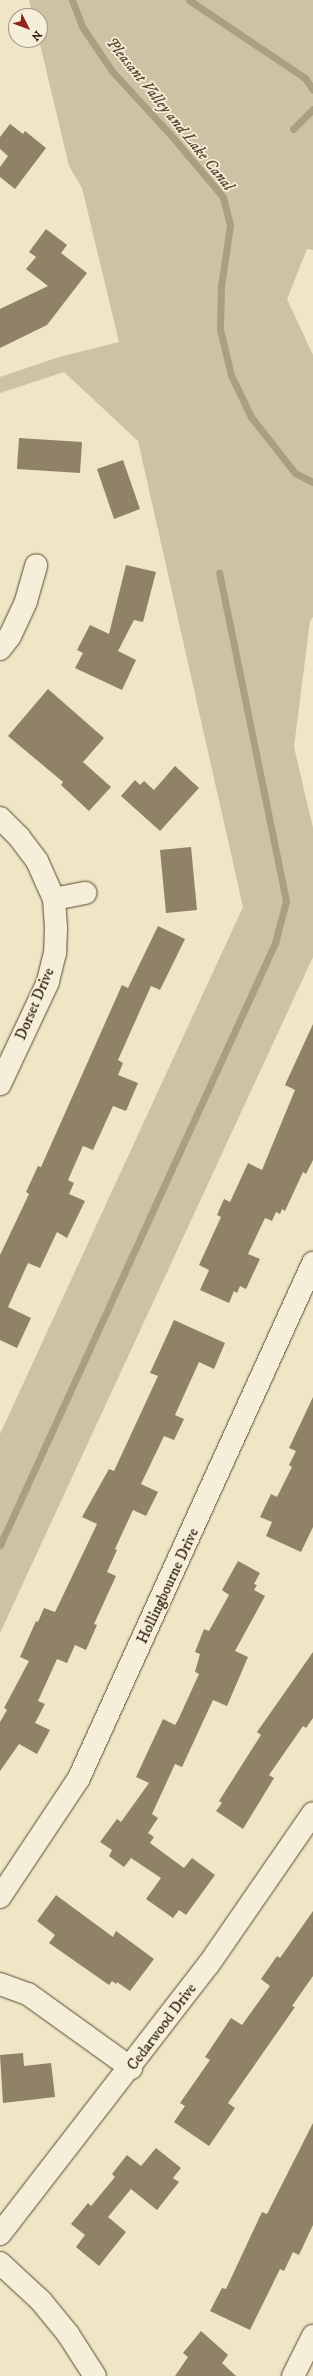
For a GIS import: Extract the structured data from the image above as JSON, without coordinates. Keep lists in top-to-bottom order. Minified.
{"streets":{"street":["Dorset Drive","Hollingbourne Drive","Cedarwood Drive"]},"water":["Pleasant Valley and Lake Canal"],"north":"bottom right"}
